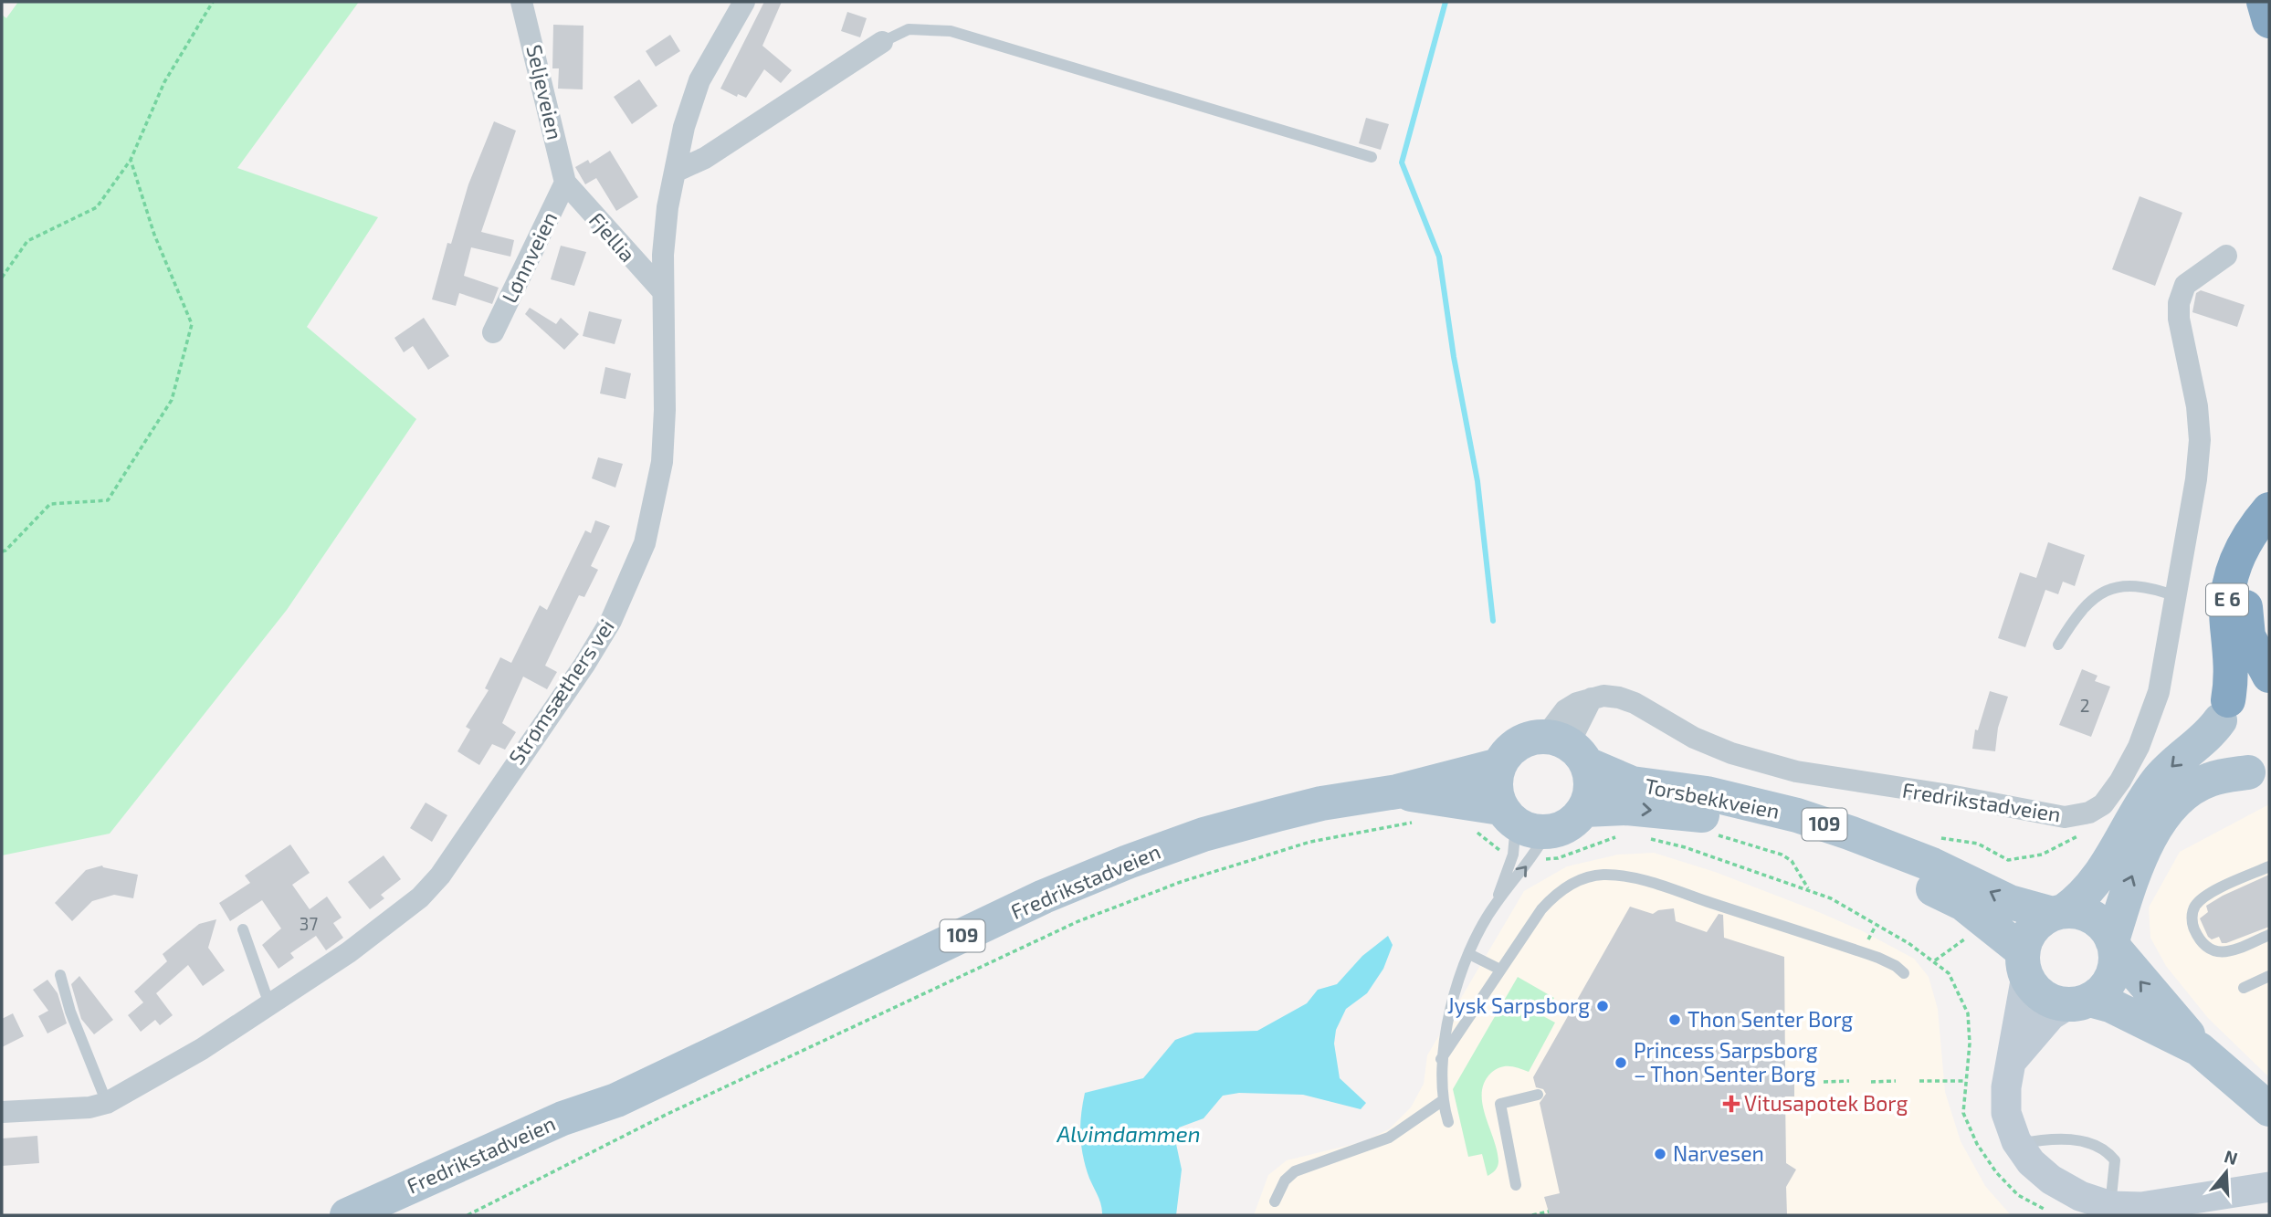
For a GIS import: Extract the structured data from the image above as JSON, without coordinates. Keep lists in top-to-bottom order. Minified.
{"streets":{"highway":["E 6"],"main road":["Torsbekkveien","Fredrikstadveien","109"],"street":["Seljeveien","Fjellia","Lønnveien","Strømsæthers vei"]},"crossings":[["Seljeveien","Fjellia"],["Seljeveien","Lønnveien"],["Fjellia","Lønnveien"],["Fjellia","Strømsæthers vei"],["Torsbekkveien","Fredrikstadveien"],["Torsbekkveien","109"]],"water":["Alvimdammen"],"places":{"other":["Jysk Sarpsborg","Thon Senter Borg","Princess Sarpsborg – Thon Senter Borg","Narvesen"],"health":["Vitusapotek Borg"]},"house_numbers":["2","37"],"north":"top"}
